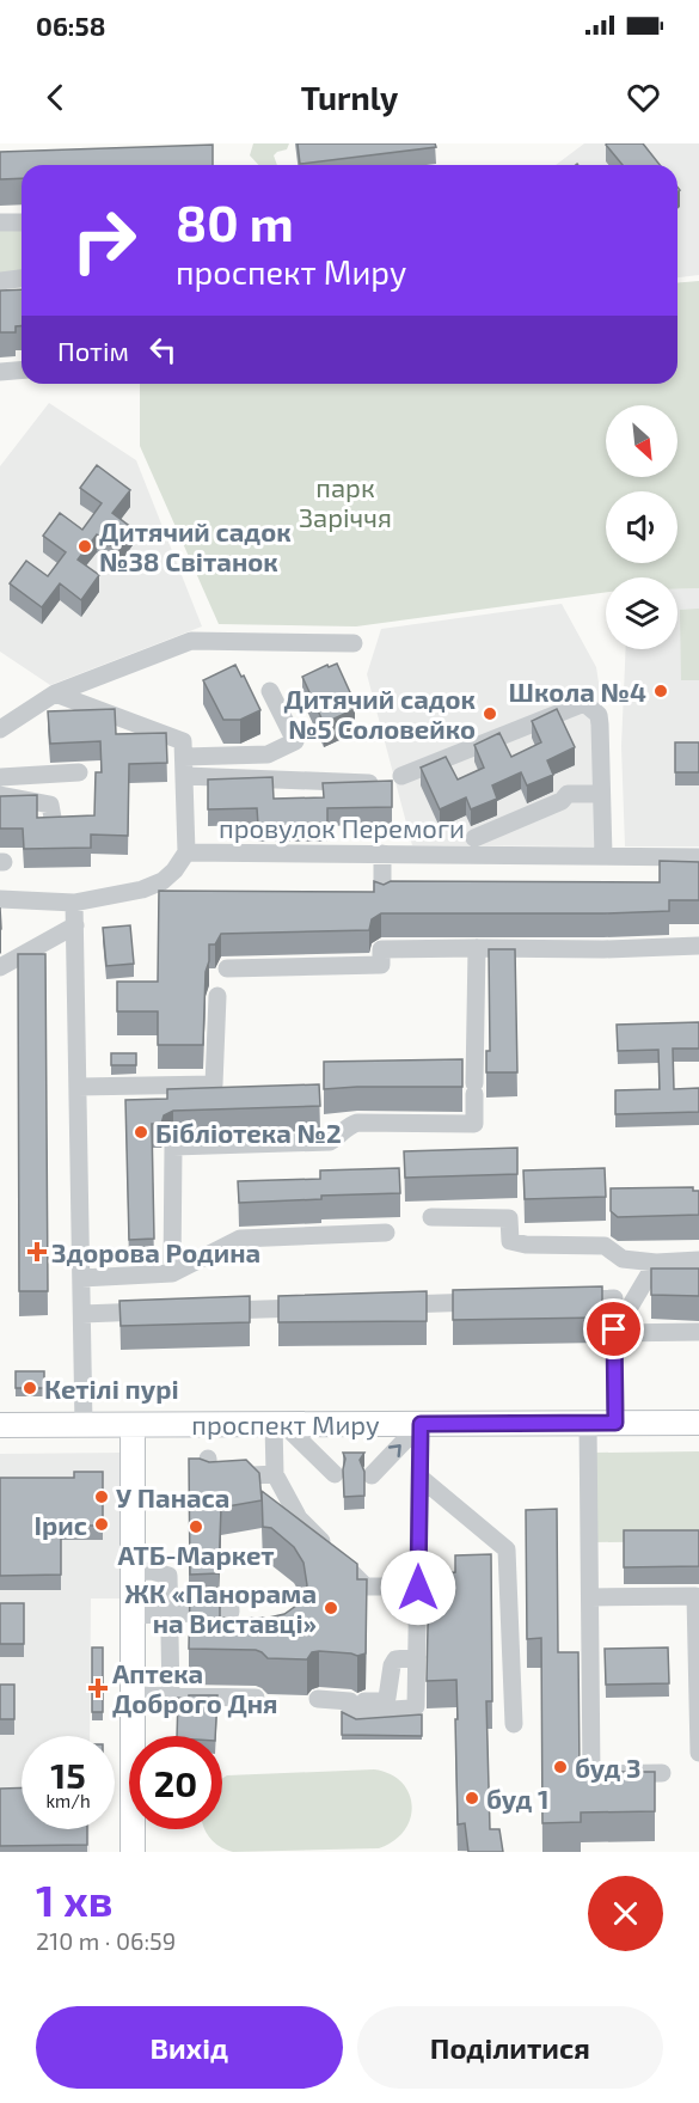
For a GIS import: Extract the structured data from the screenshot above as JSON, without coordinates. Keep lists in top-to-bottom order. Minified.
{"streets":{"main road":["проспект Миру"],"street":["провулок Перемоги"]},"parks":["парк Заріччя"],"places":{"other":["Дитячий садок №38 Світанок","Школа №4","Дитячий садок №5 Соловейко","Бібліотека №2","Кетілі пурі","У Панаса","Ірис","АТБ-Маркет","ЖК «Панорама на Виставці»","буд 3","буд 1"],"health":["Здорова Родина","Аптека Доброго Дня"]},"north":"bottom right","page":{"status":"06:58","header":"Turnly","turn":["80 m","проспект Миру"],"then":"Потім","speed":"15 km/h","limit":"20","heading":["1 хв","210 m · 06:59"],"buttons":["Вихід","Поділитися"]}}
